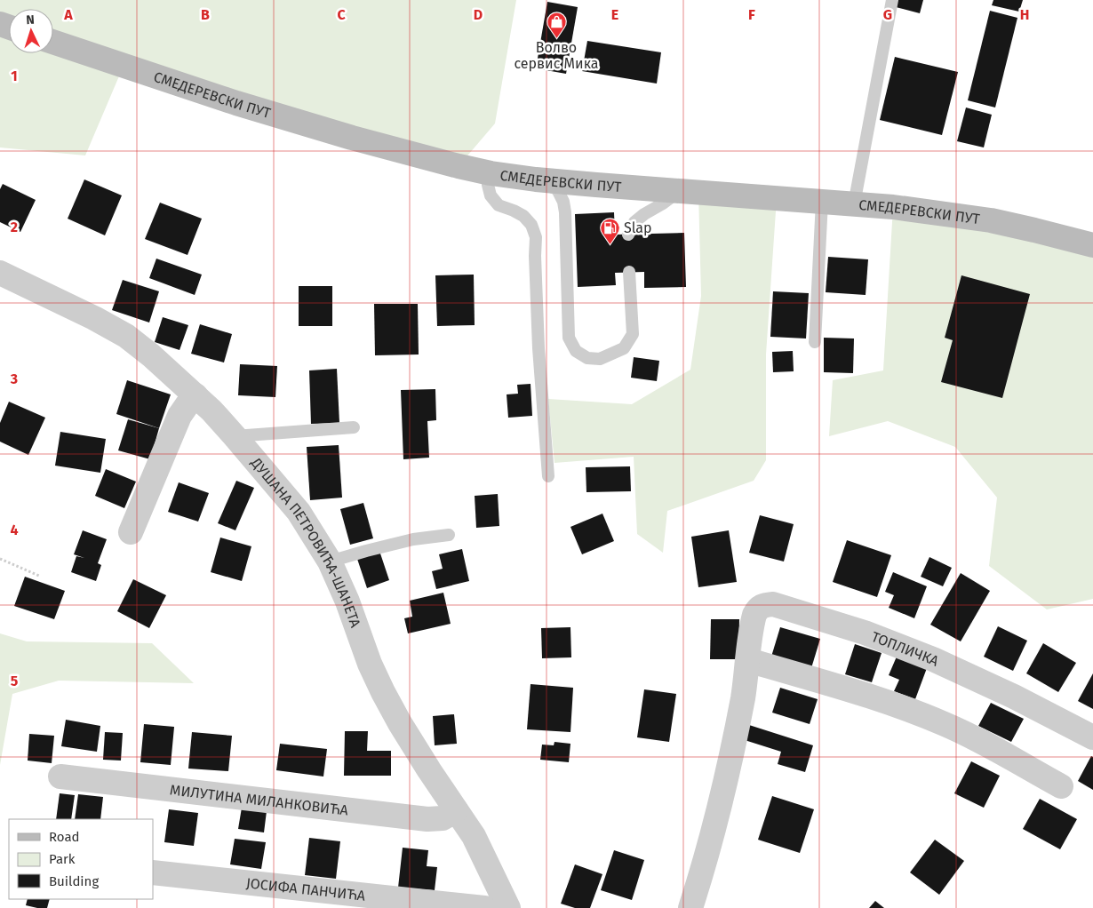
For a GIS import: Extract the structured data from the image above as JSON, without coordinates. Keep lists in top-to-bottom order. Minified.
{"streets":{"main road":["СМЕДЕРЕВСКИ ПУТ"],"street":["ДУШАНА ПЕТРОВИЋА-ШАНЕТА","ТОПЛИЧКА","МИЛУТИНА МИЛАНКОВИЋА","ЈОСИФА ПАНЧИЋА"]},"crossings":[["ДУШАНА ПЕТРОВИЋА-ШАНЕТА","МИЛУТИНА МИЛАНКОВИЋА"]],"places":{"shop":["Волво сервис Мика"],"fuel station":["Slap"]},"legend":["Road","Park","Building"],"north":"top","grid":{"columns":["A","B","C","D","E","F","G","H"],"rows":["1","2","3","4","5"]}}
